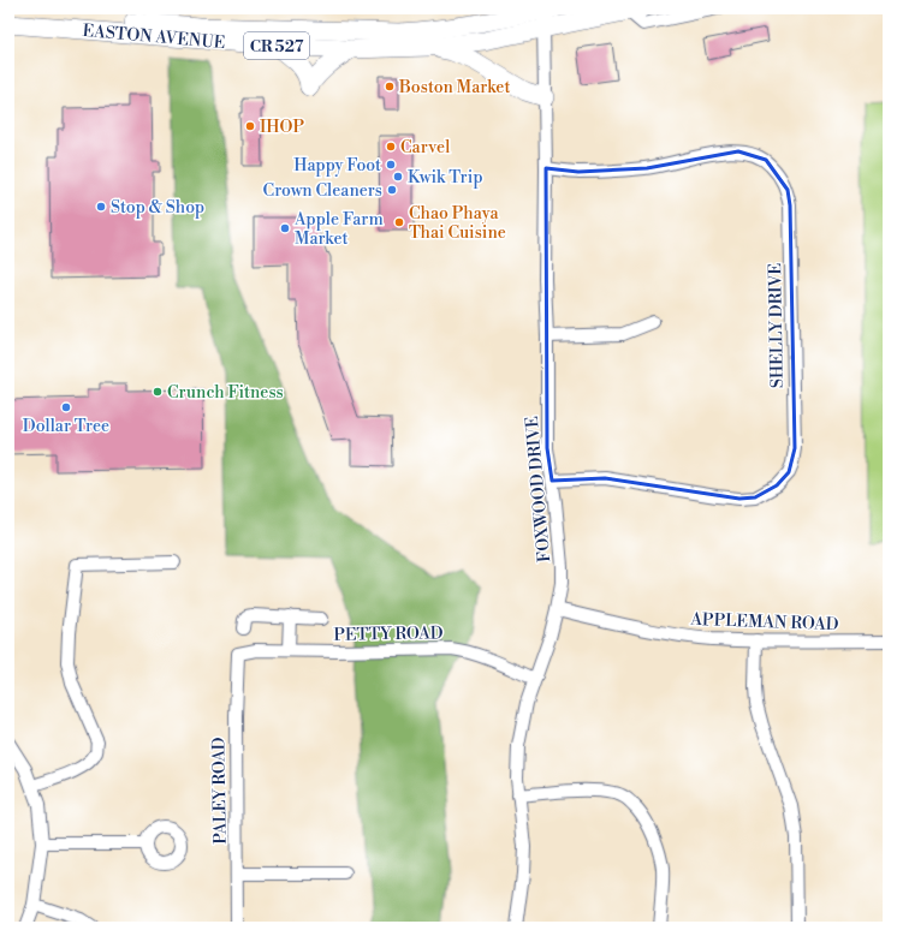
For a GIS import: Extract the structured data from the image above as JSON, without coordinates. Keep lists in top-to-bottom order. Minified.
{"streets":{"main road":["EASTON AVENUE","CR 527"],"street":["SHELLY DRIVE","FOXWOOD DRIVE","APPLEMAN ROAD","PETTY ROAD","PALEY ROAD"]},"crossings":[["EASTON AVENUE","FOXWOOD DRIVE"],["SHELLY DRIVE","FOXWOOD DRIVE"],["FOXWOOD DRIVE","APPLEMAN ROAD"],["FOXWOOD DRIVE","PETTY ROAD"],["PETTY ROAD","PALEY ROAD"]],"places":["Boston Market","IHOP","Carvel","Happy Foot","Kwik Trip","Crown Cleaners","Stop & Shop","Chao Phaya Thai Cuisine","Apple Farm Market","Crunch Fitness","Dollar Tree"]}
